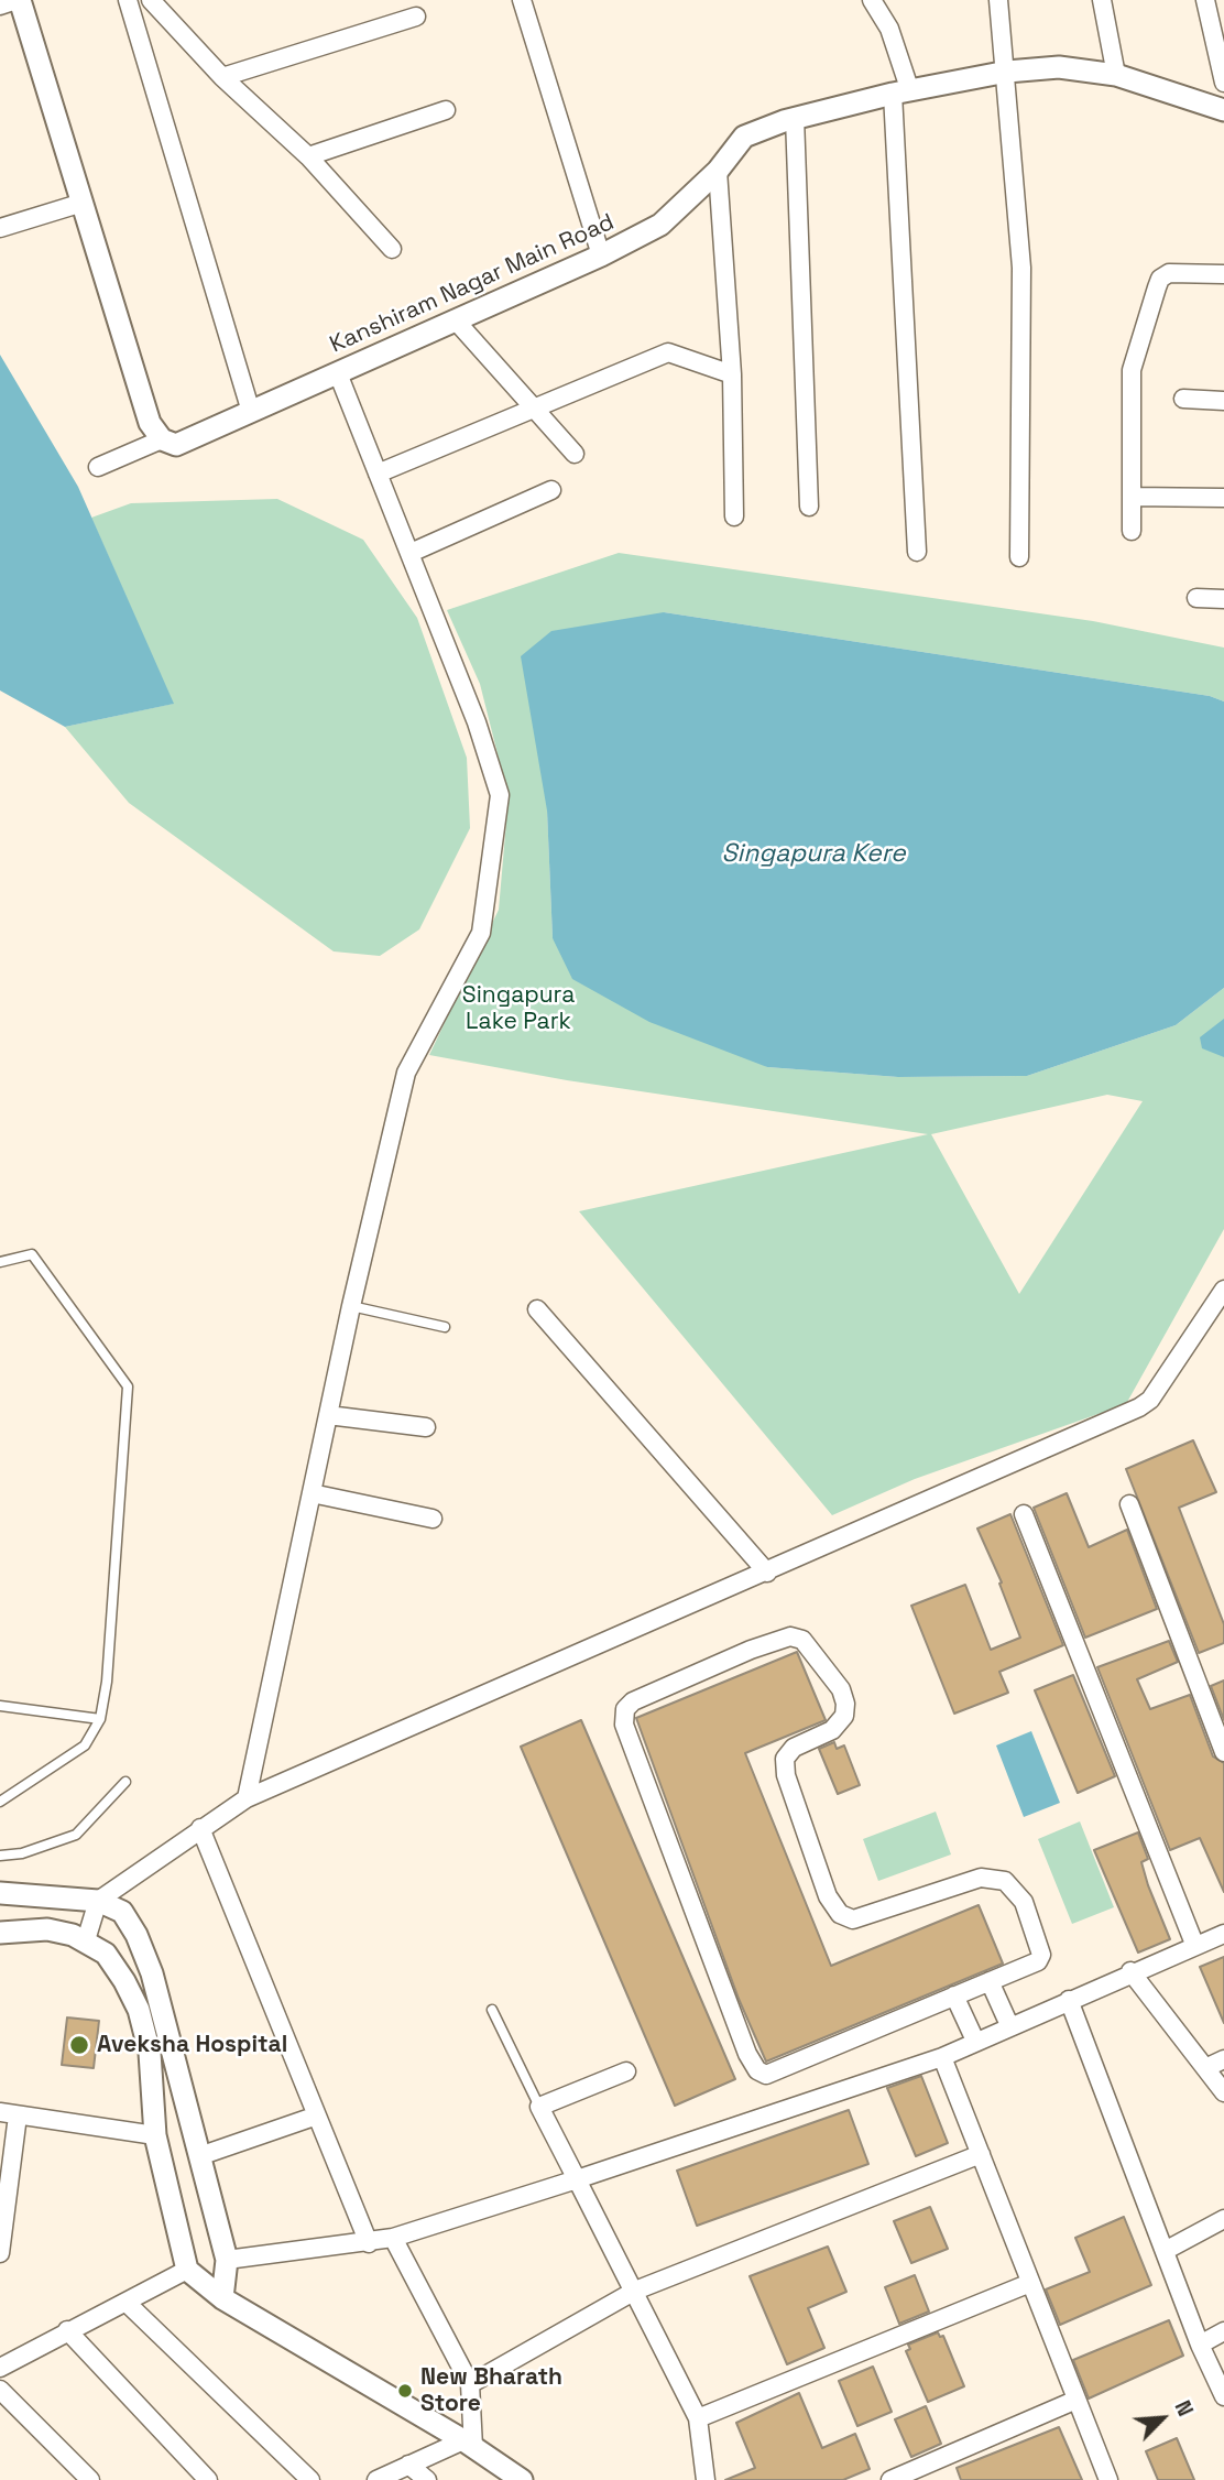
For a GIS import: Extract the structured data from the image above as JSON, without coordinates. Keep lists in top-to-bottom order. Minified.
{"streets":{"street":["Kanshiram Nagar Main Road"]},"water":["Singapura Kere"],"parks":["Singapura Lake Park"],"places":["Aveksha Hospital","New Bharath Store"],"north":"top right"}
